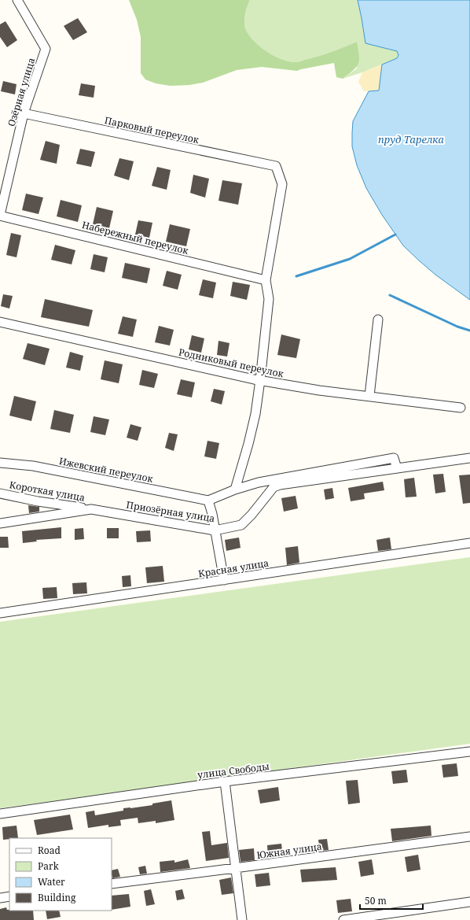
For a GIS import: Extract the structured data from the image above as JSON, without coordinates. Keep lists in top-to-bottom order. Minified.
{"streets":{"street":["Озёрная улица","Парковый переулок","Набережный переулок","Родниковый переулок","Ижевский переулок","Короткая улица","Приозёрная улица","Красная улица","улица Свободы","Южная улица"]},"crossings":[["Озёрная улица","Парковый переулок"],["Озёрная улица","Набережный переулок"],["Парковый переулок","Набережный переулок"],["Короткая улица","Приозёрная улица"]],"water":["пруд Тарелка"],"legend":["Road","Park","Water","Building"],"scale_bar":"50 m"}
